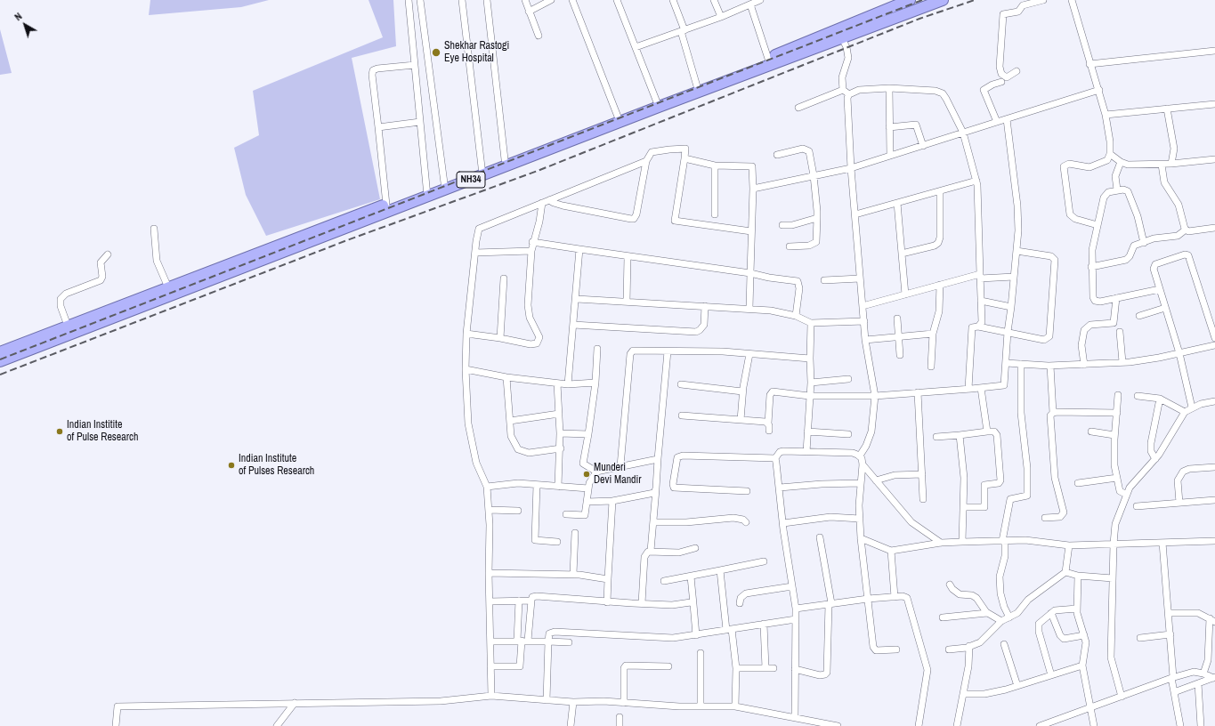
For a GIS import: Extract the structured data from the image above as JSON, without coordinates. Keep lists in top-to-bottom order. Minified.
{"streets":{"highway":["NH34"]},"places":["Shekhar Rastogi Eye Hospital","Indian Institite of Pulse Research","Indian Institute of Pulses Research","Munderi Devi Mandir"],"north":"top left"}
